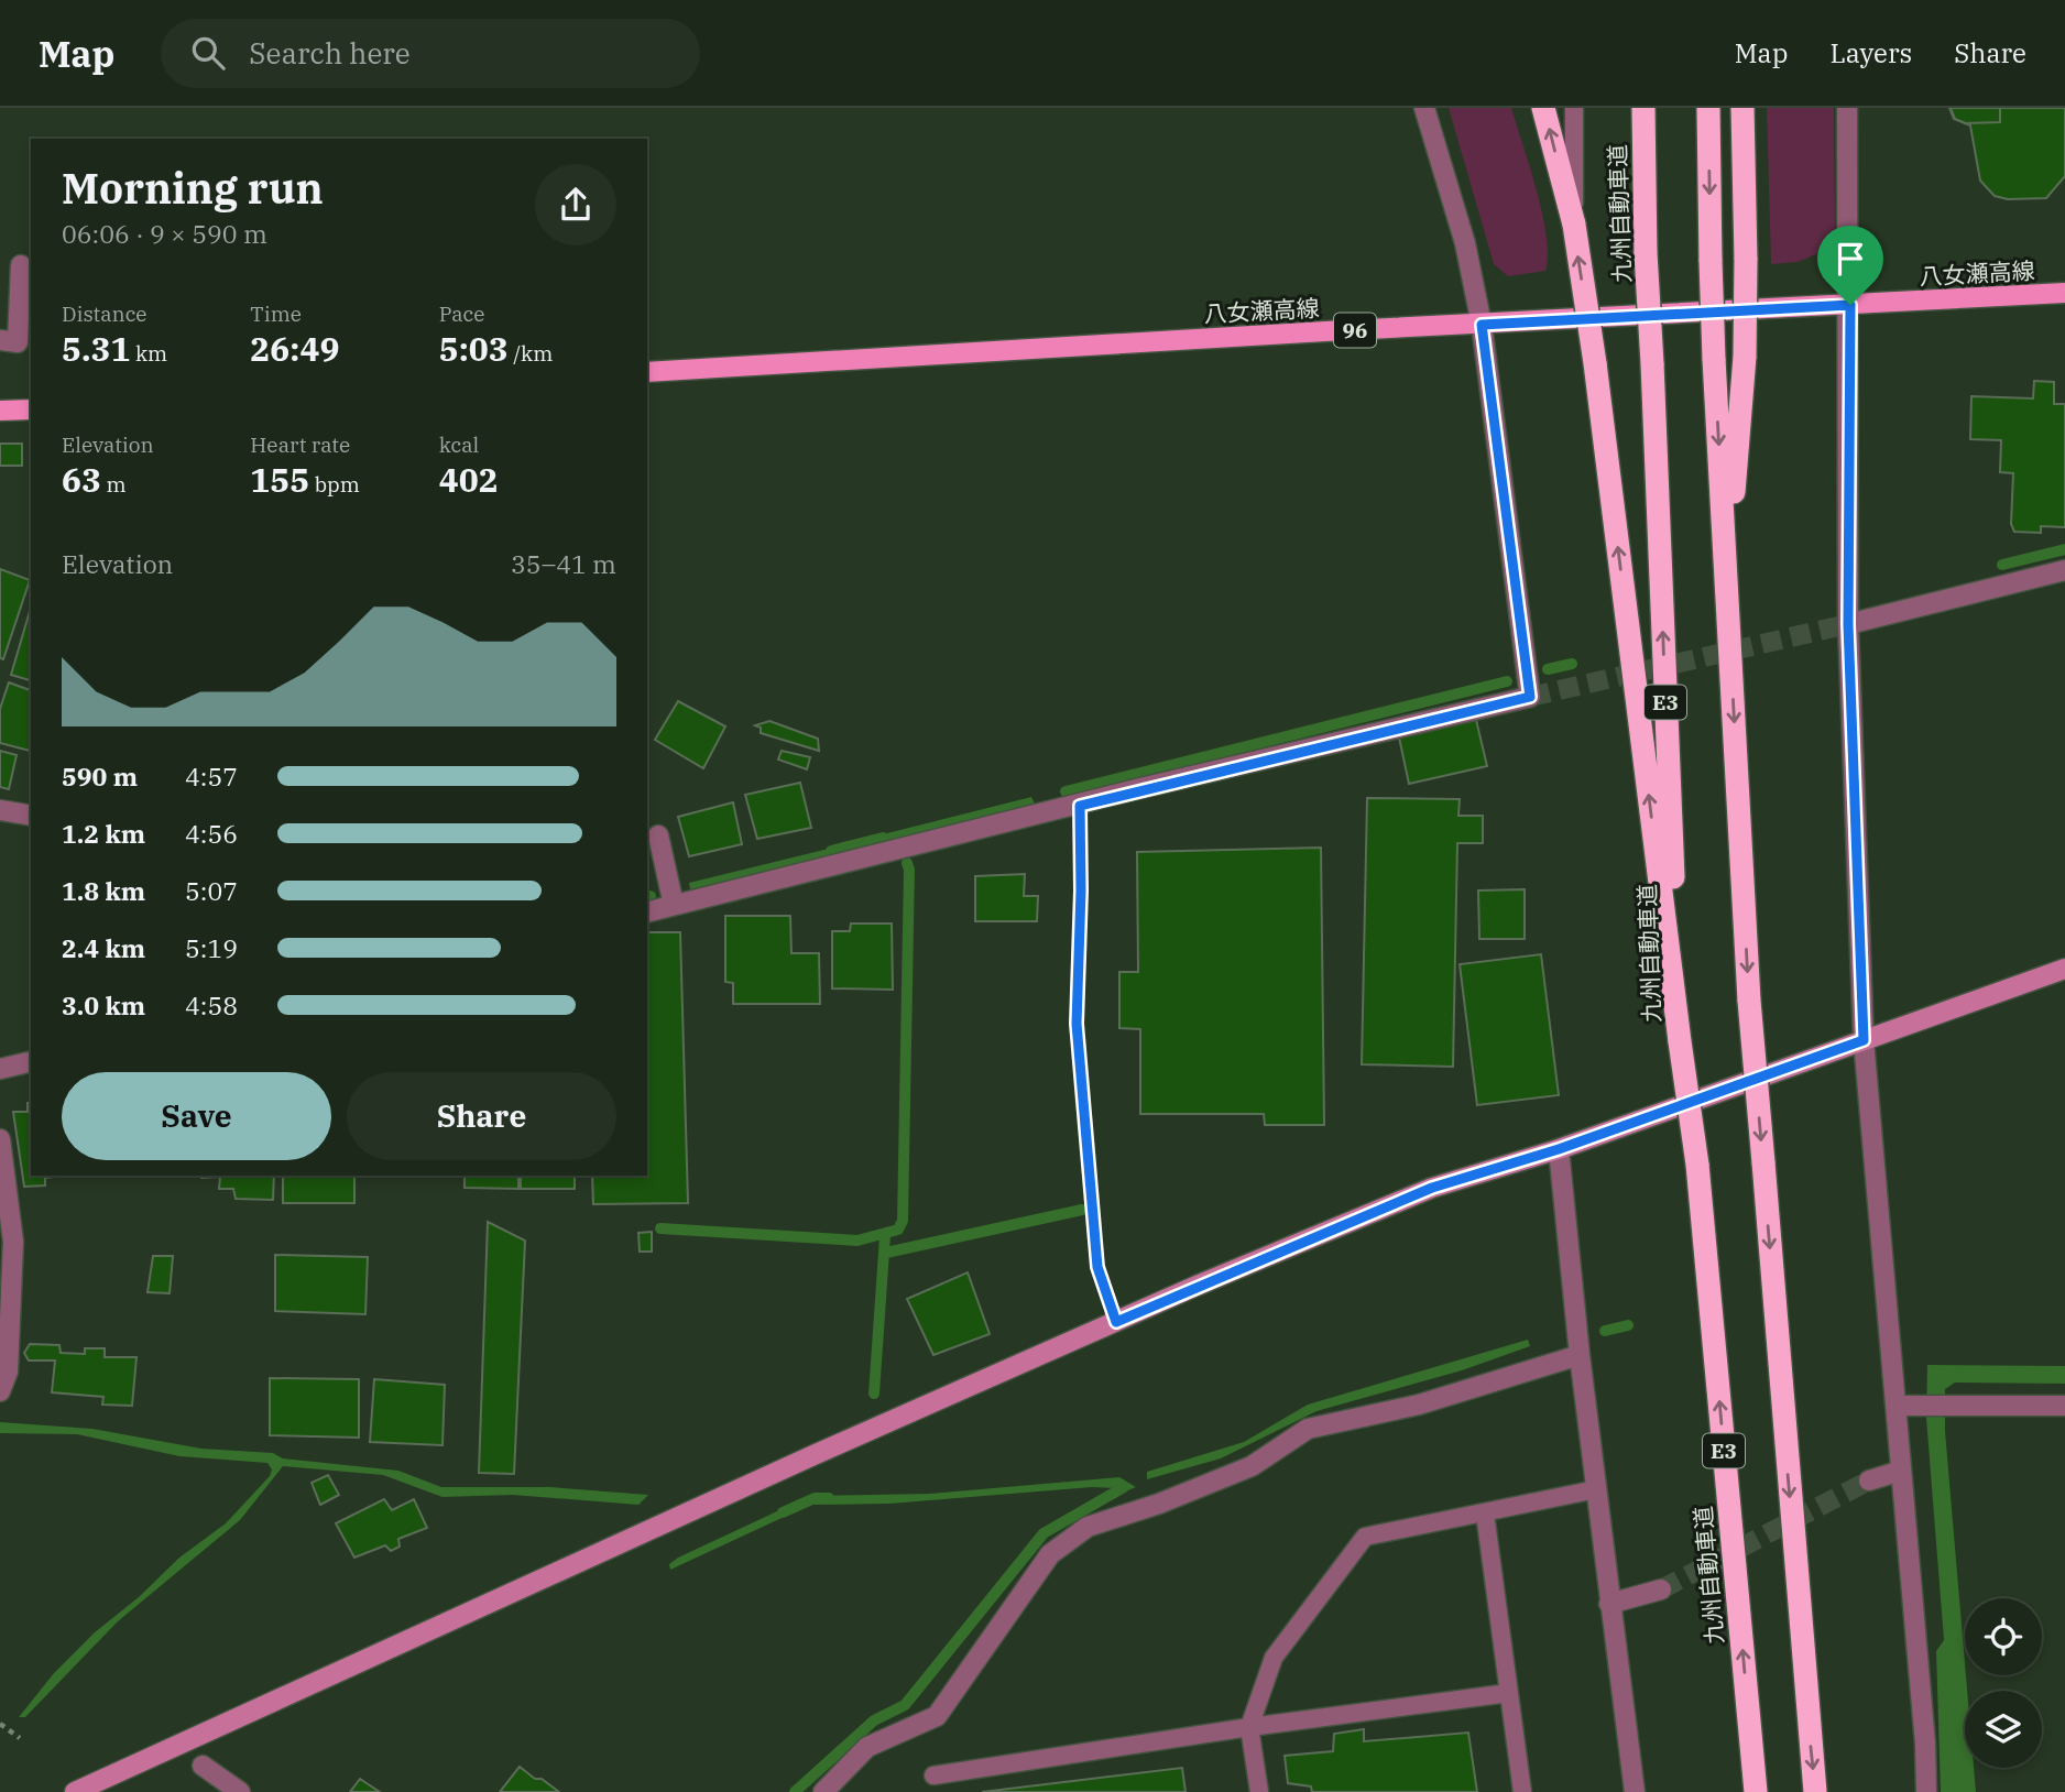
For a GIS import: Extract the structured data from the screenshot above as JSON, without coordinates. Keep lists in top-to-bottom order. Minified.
{"streets":{"highway":["九州自動車道","E3"],"main road":["八女瀬高線","96"]},"page":{"header":"Map","search":"Search here","nav":["Map","Layers","Share"],"heading":["Morning run","06:06 · 9 × 590 m"],"stats":[["Distance","5.31 km"],["Time","26:49"],["Pace","5:03 /km"],["Elevation","63 m"],["Heart rate","155 bpm"],["kcal","402"]],"chart":["Elevation","35–41 m"],"list":[{"name":"590 m","note":"4:57"},{"name":"1.2 km","note":"4:56"},{"name":"1.8 km","note":"5:07"},{"name":"2.4 km","note":"5:19"},{"name":"3.0 km","note":"4:58"}],"buttons":["Save","Share"]}}
